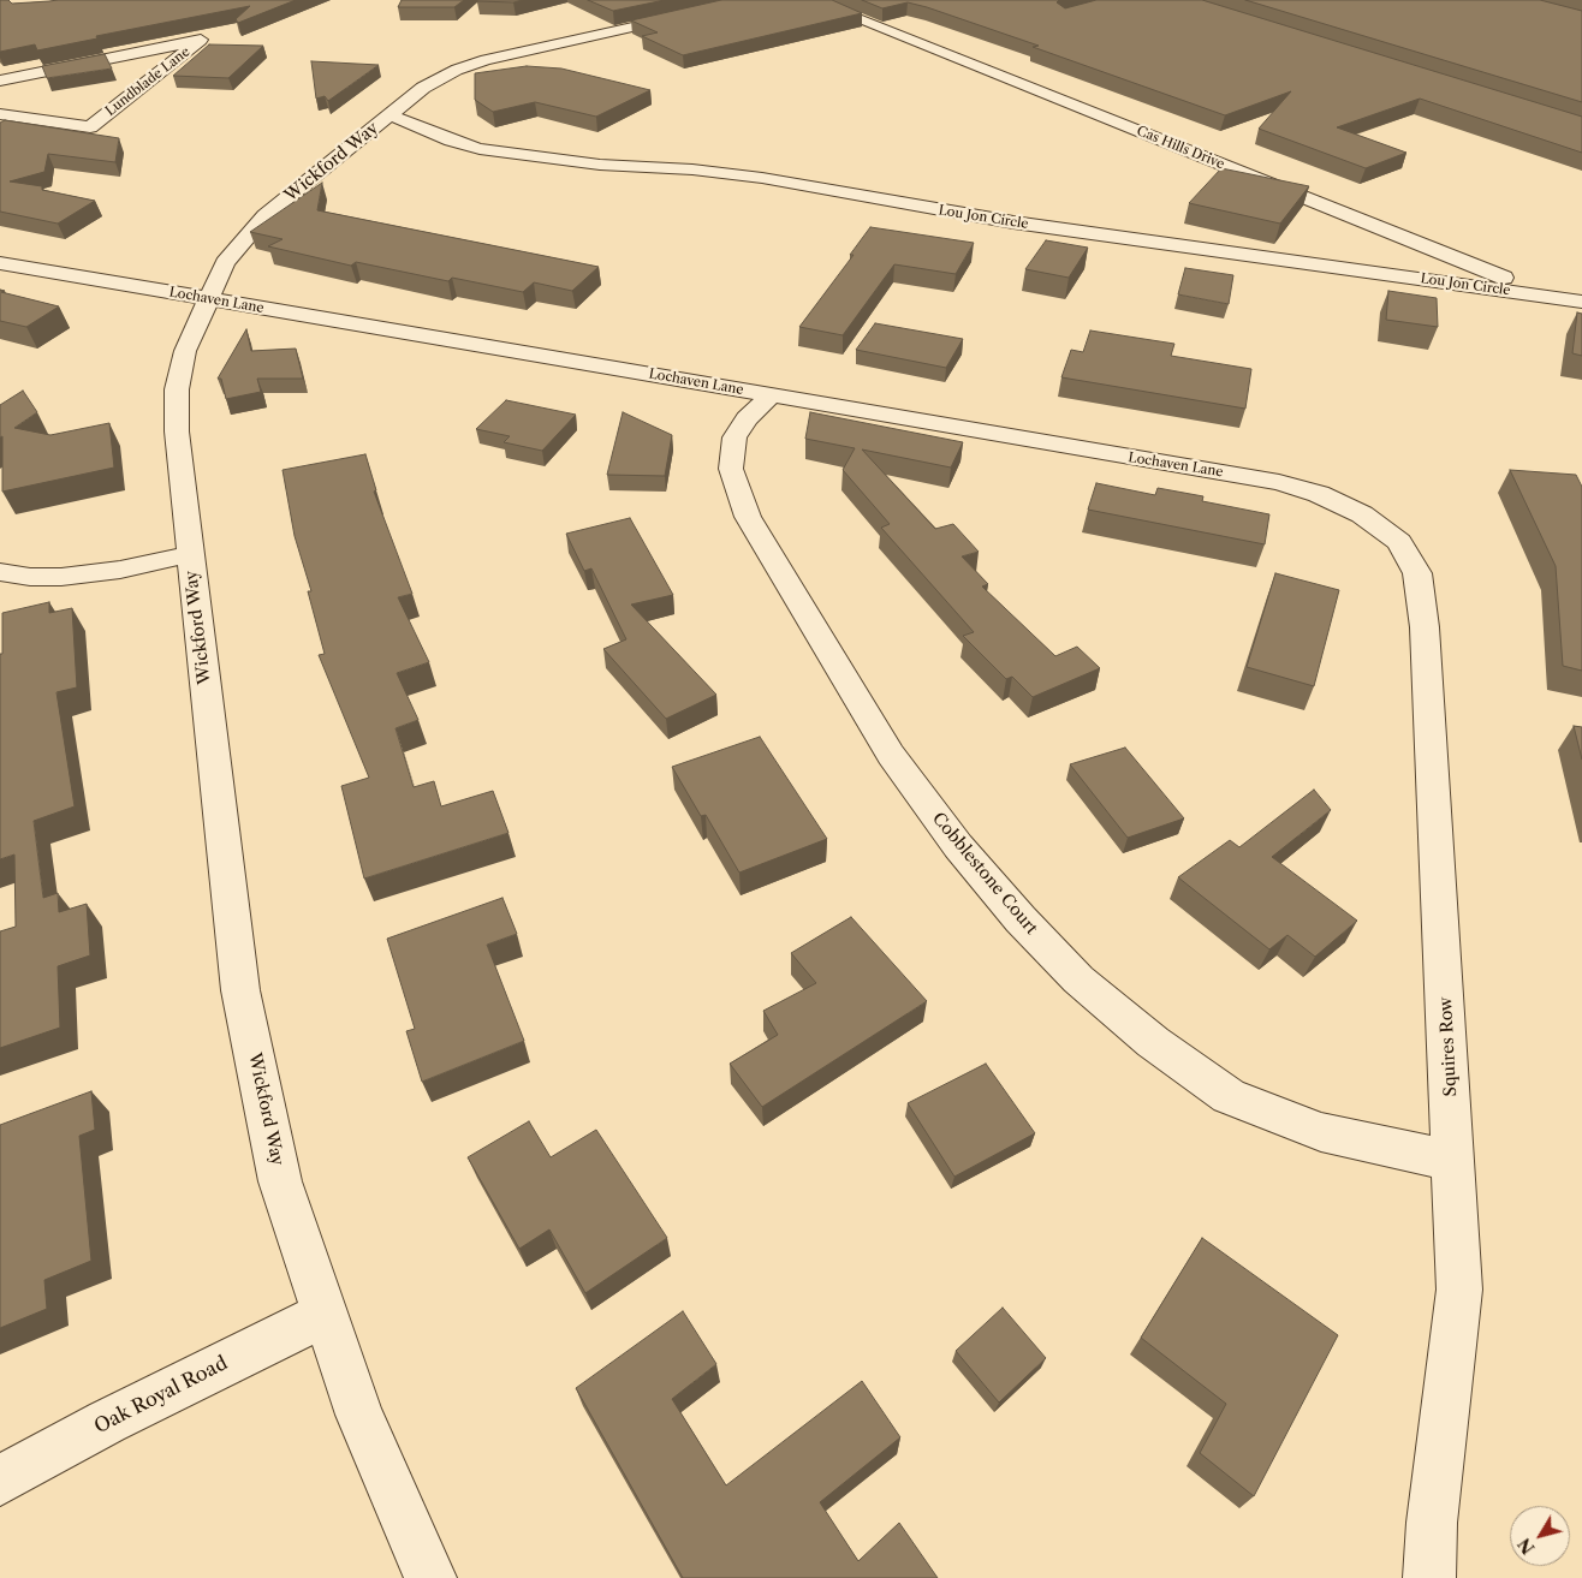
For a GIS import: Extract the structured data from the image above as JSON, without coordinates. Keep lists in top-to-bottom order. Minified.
{"streets":{"street":["Lundblade Lane","Cas Hills Drive","Wickford Way","Lou Jon Circle","Lochaven Lane","Cobblestone Court","Squires Row","Oak Royal Road"]},"crossings":[["Cas Hills Drive","Lou Jon Circle"],["Wickford Way","Lou Jon Circle"],["Wickford Way","Lochaven Lane"],["Wickford Way","Oak Royal Road"],["Lochaven Lane","Cobblestone Court"],["Lochaven Lane","Squires Row"],["Cobblestone Court","Squires Row"]],"north":"bottom left"}
